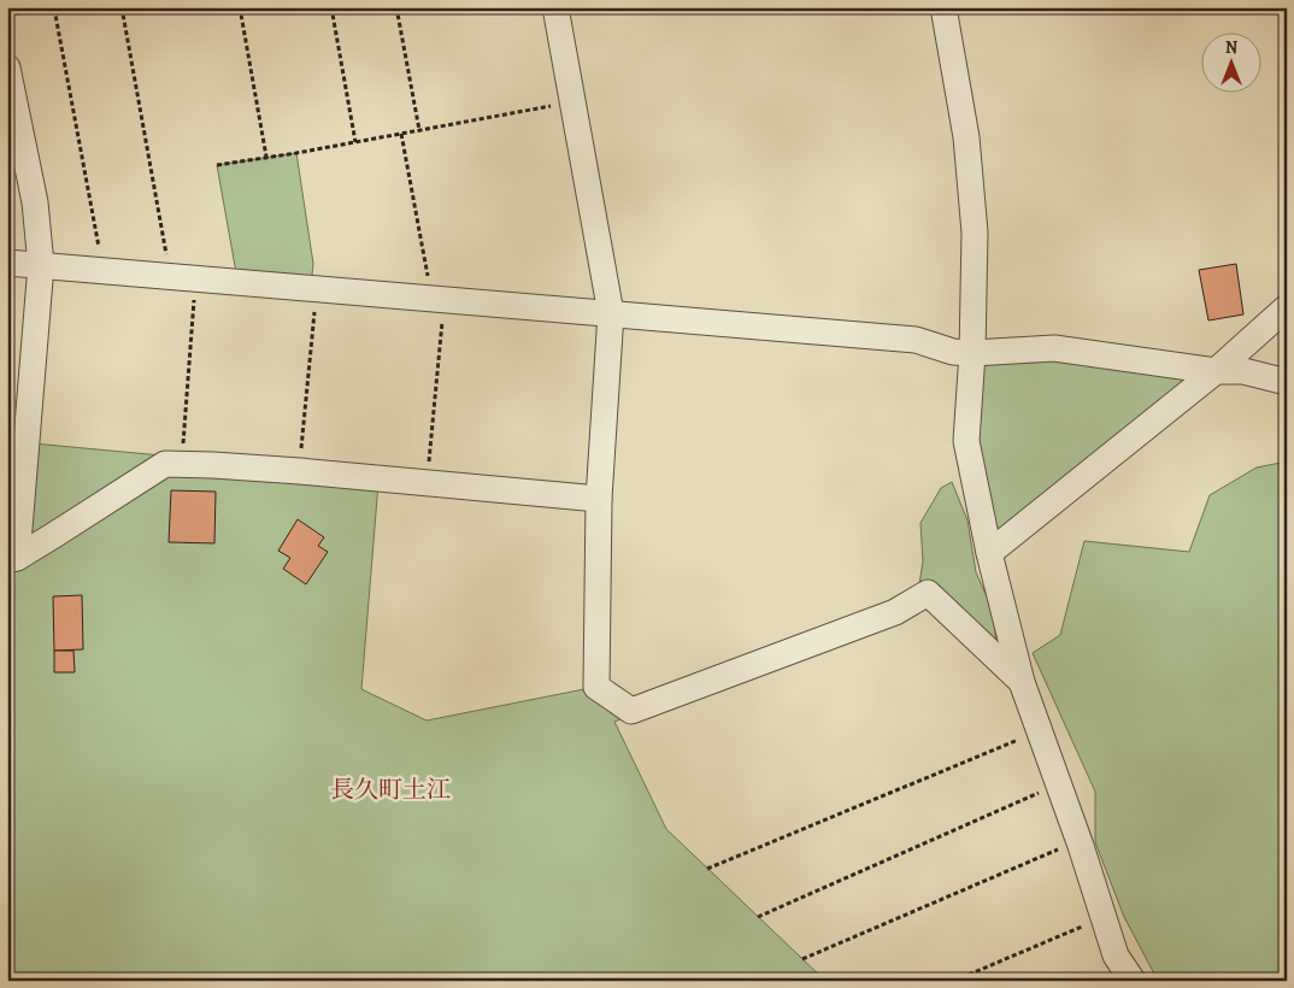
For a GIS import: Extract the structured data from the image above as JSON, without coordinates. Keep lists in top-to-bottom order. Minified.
{"districts":["長久町土江"],"north":"top"}
